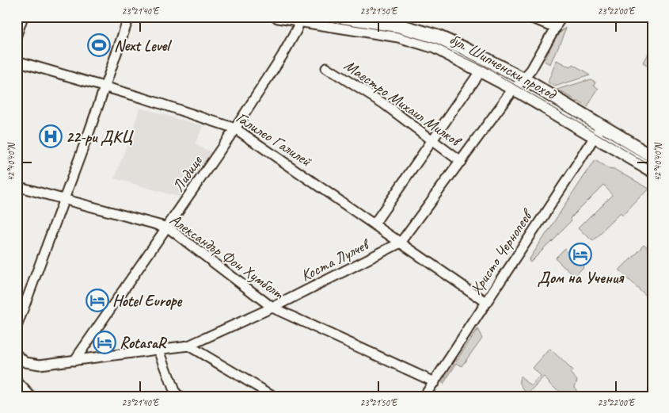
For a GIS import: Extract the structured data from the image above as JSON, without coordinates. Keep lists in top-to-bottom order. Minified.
{"streets":{"main road":["бул. Шипченски проход"],"street":["Маестро Михаил Милков","Галилео Галилей","Лидице","Христо Чернопеев","Александър Фон Хумболт","Коста Лулчев"]},"crossings":[["бул. Шипченски проход","Лидице"],["бул. Шипченски проход","Христо Чернопеев"],["бул. Шипченски проход","Коста Лулчев"],["Маестро Михаил Милков","Коста Лулчев"],["Галилео Галилей","Лидице"],["Галилео Галилей","Христо Чернопеев"],["Галилео Галилей","Коста Лулчев"],["Лидице","Александър Фон Хумболт"],["Лидице","Коста Лулчев"],["Христо Чернопеев","Александър Фон Хумболт"],["Александър Фон Хумболт","Коста Лулчев"]],"places":{"sports":["Next Level"],"hospital":["22-ри ДКЦ"],"hotel":["Дом на Учения","Hotel Europe","RotasaR"]},"coordinates":["23°21'40\"E","23°21'50\"E","23°22'00\"E","42°40'40\"N"]}
